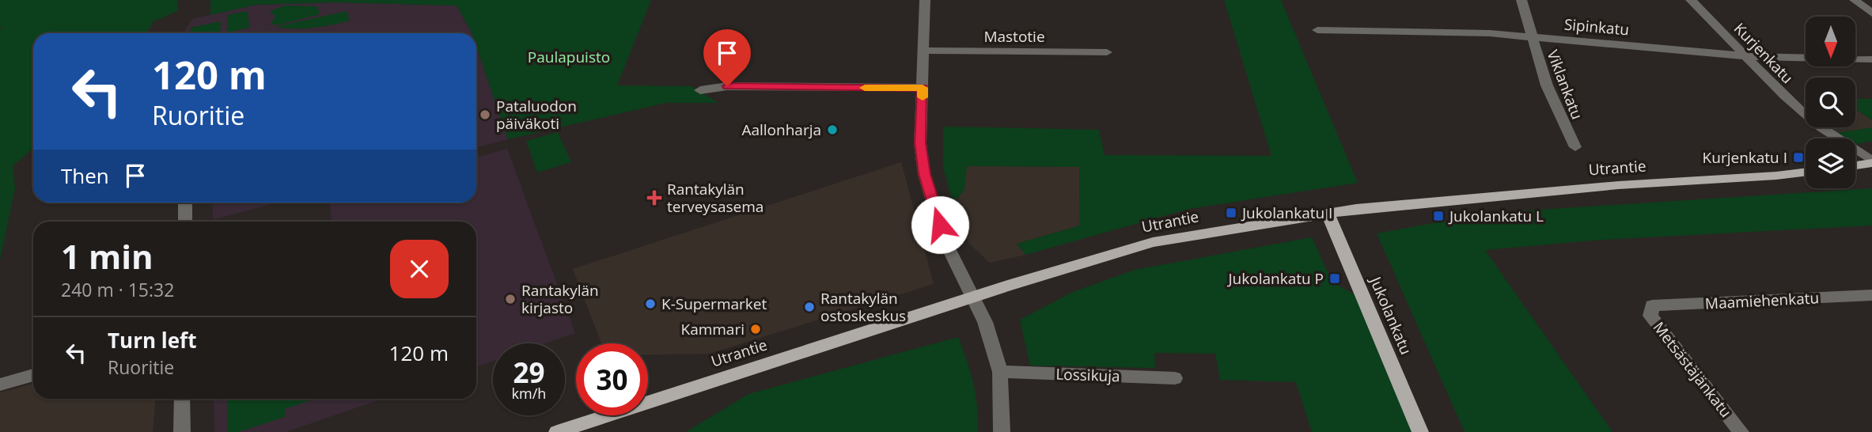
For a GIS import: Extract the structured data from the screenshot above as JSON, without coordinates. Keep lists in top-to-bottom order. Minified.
{"streets":{"main road":["Utrantie","Jukolankatu"],"street":["Sipinkatu","Mastotie","Kurjenkatu","Viklankatu","Maamiehenkatu","Metsästäjänkatu","Lossikuja"]},"crossings":[["Sipinkatu","Kurjenkatu"],["Sipinkatu","Viklankatu"],["Utrantie","Jukolankatu"],["Maamiehenkatu","Metsästäjänkatu"]],"parks":["Paulapuisto"],"places":{"other":["Pataluodon päiväkoti","Aallonharja","Rantakylän kirjasto","K-Supermarket","Rantakylän ostoskeskus","Kammari"],"transit":["Kurjenkatu I","Jukolankatu I","Jukolankatu L","Jukolankatu P"],"health":["Rantakylän terveysasema"]},"north":"bottom","page":{"turn":["120 m","Ruoritie"],"then":"Then","heading":["1 min","240 m · 15:32"],"list":[{"name":"Turn left","note":"Ruoritie","value":"120 m"}],"speed":"29 km/h","limit":"30"}}
